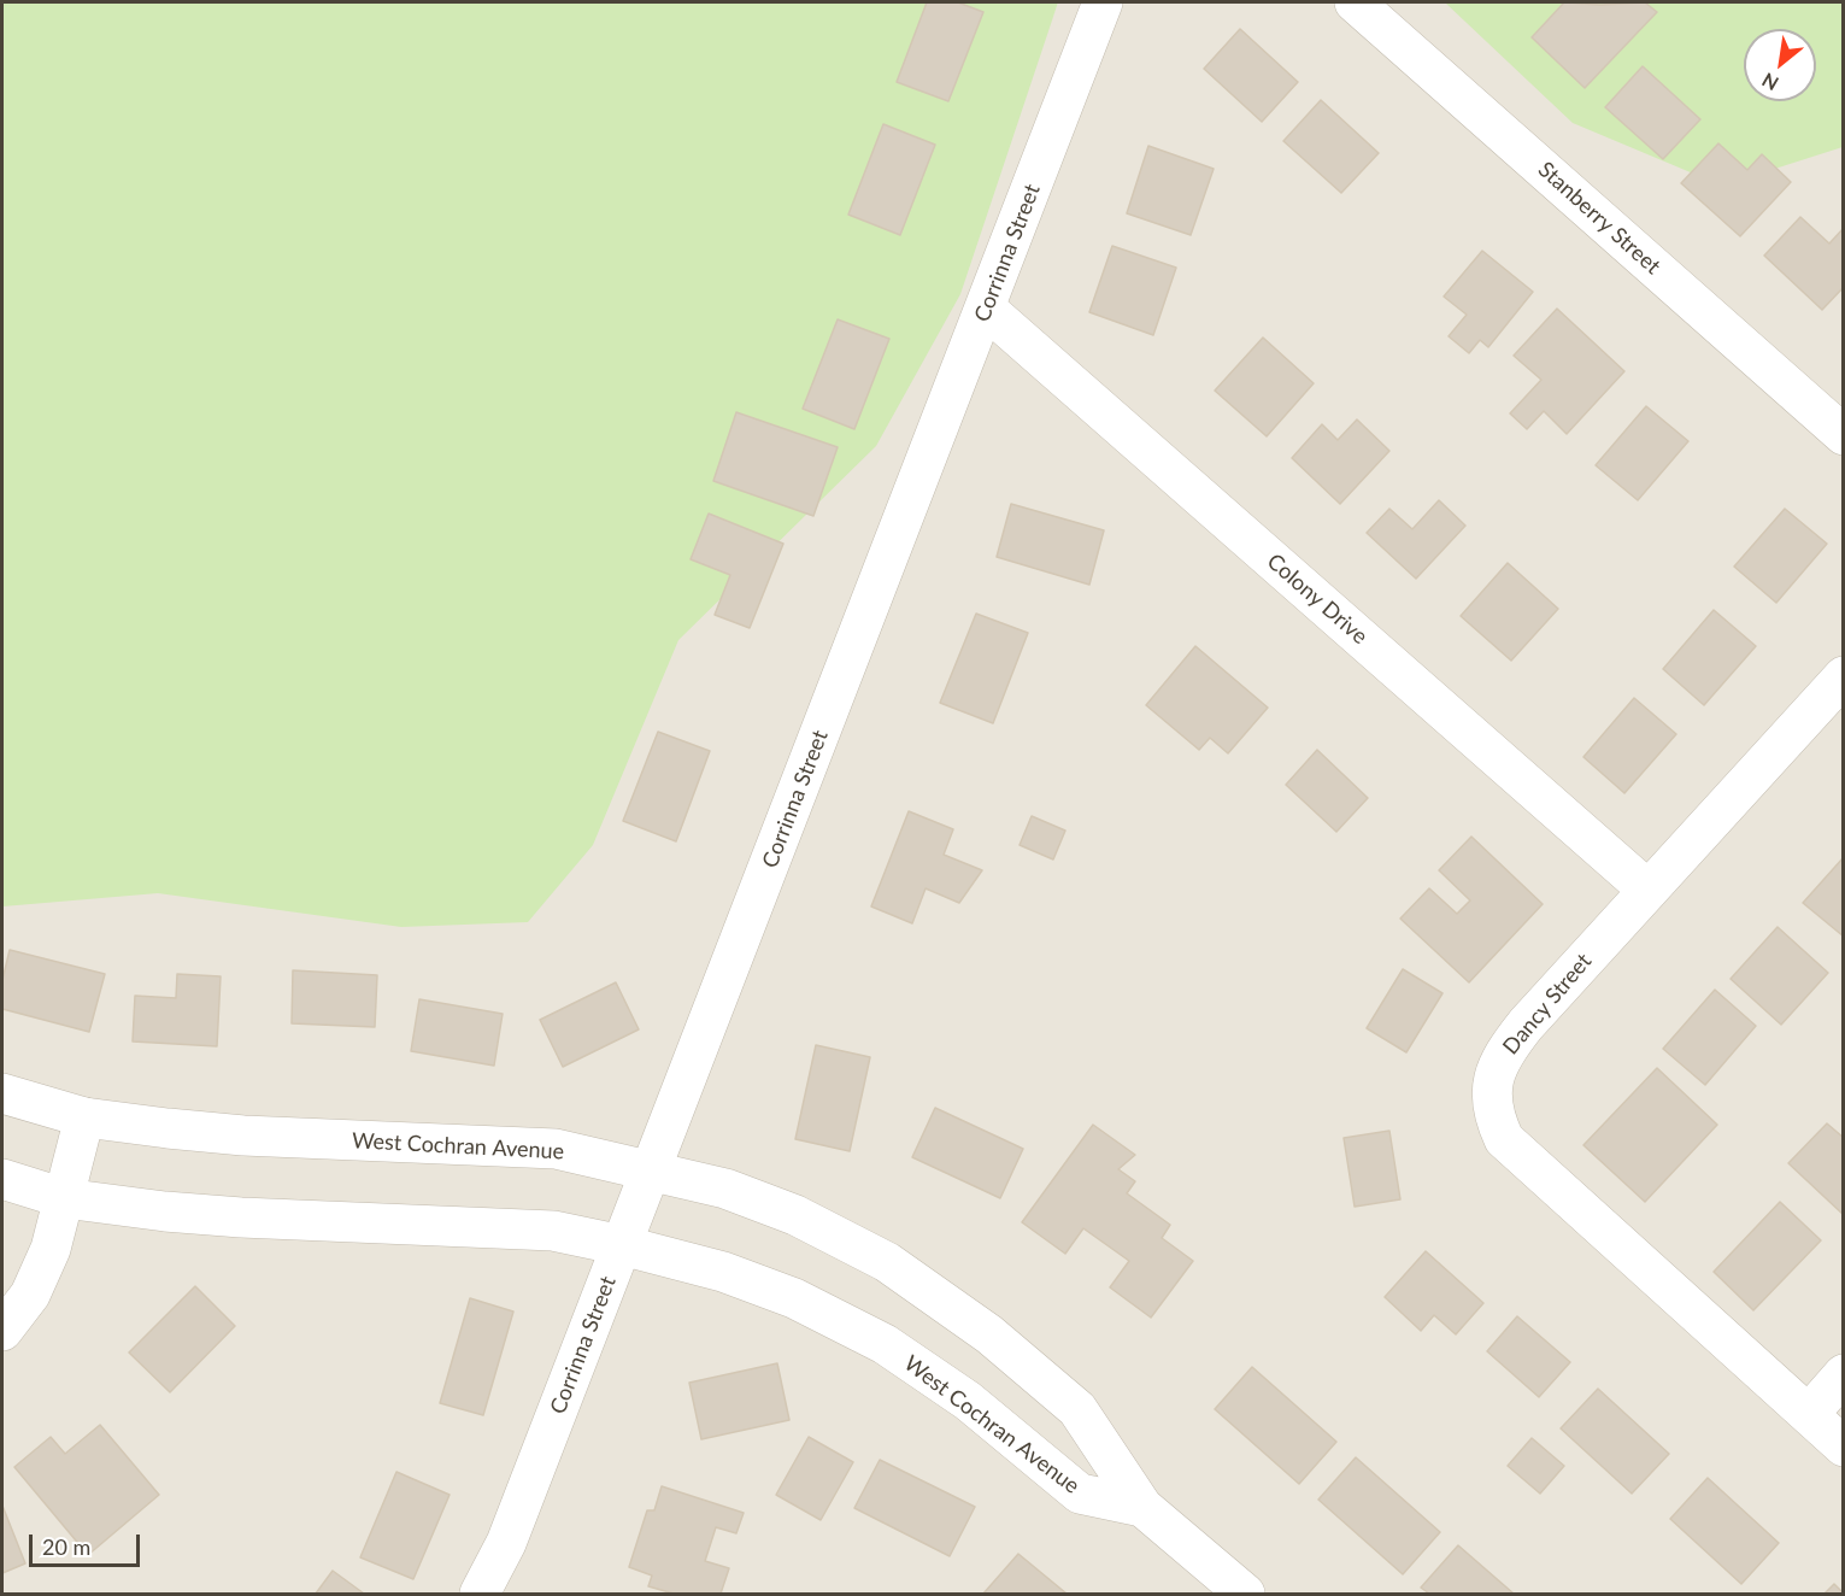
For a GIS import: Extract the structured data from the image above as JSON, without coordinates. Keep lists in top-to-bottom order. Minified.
{"streets":{"street":["Stanberry Street","Corrinna Street","Colony Drive","Dancy Street","West Cochran Avenue"]},"crossings":[["Corrinna Street","Colony Drive"],["Corrinna Street","West Cochran Avenue"],["Colony Drive","Dancy Street"]],"scale_bar":"20 m","north":"bottom left"}
